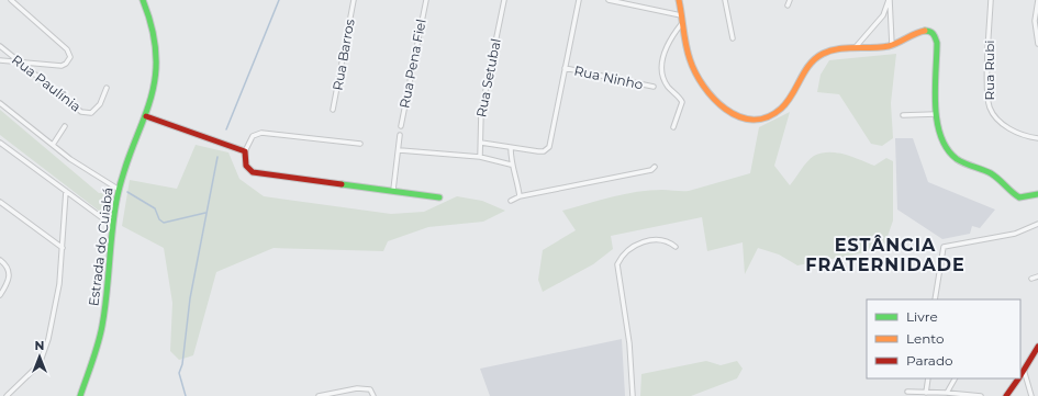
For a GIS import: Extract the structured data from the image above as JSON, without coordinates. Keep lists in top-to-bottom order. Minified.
{"streets":{"street":["Rua Barros","Rua Pena Fiel","Rua Rubi","Rua Setubal","Rua Ninho","Rua Paulínia","Estrada do Cuiabá"]},"districts":["ESTÂNCIA FRATERNIDADE"],"legend":["Livre","Lento","Parado"],"north":"top"}
